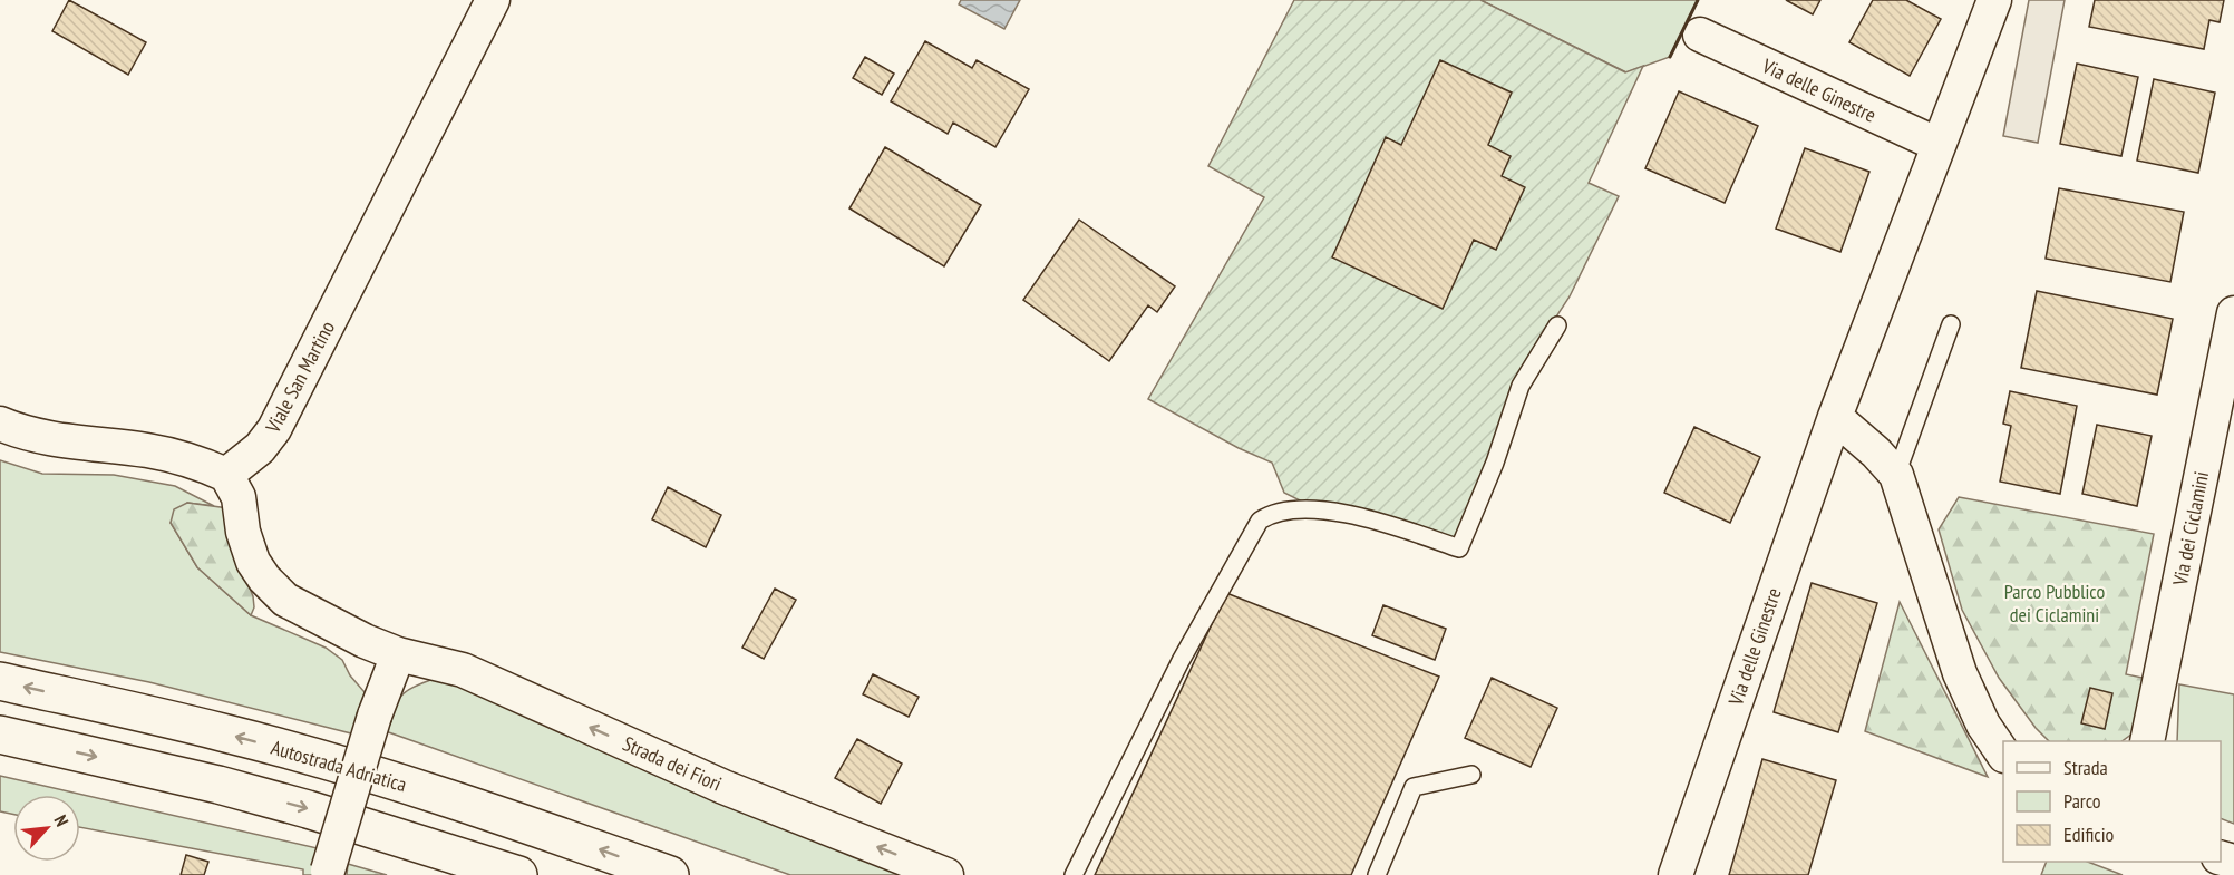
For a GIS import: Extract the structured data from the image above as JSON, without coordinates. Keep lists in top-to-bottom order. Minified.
{"streets":{"highway":["Autostrada Adriatica"],"street":["Via delle Ginestre","Viale San Martino","Via dei Ciclamini","Strada dei Fiori"]},"one_way":["Strada dei Fiori"],"parks":["Parco Pubblico dei Ciclamini"],"legend":["Strada","Parco","Edificio"],"north":"top right"}
